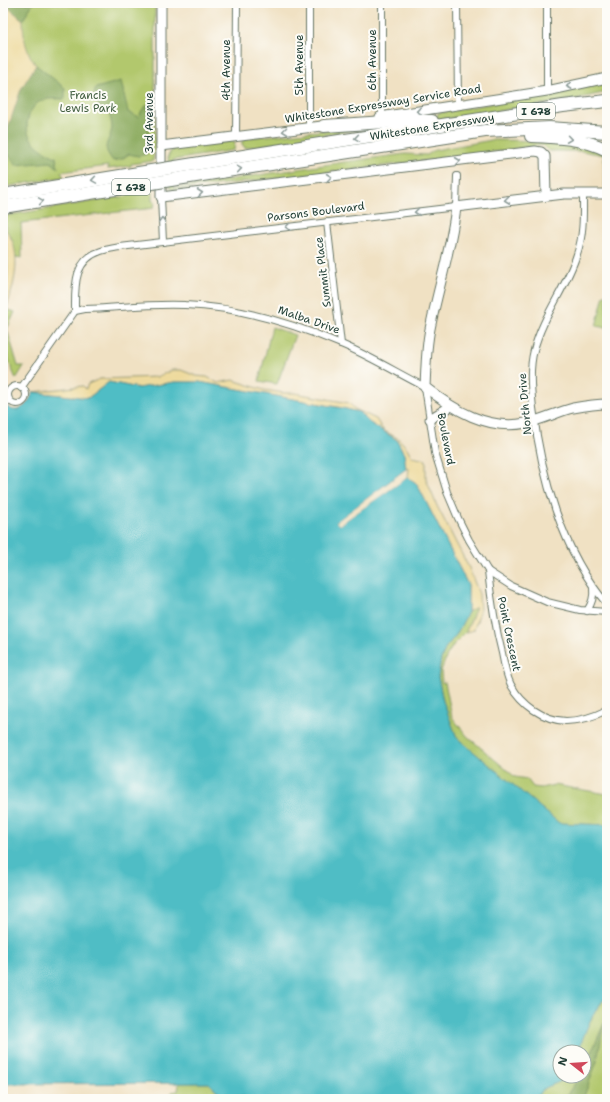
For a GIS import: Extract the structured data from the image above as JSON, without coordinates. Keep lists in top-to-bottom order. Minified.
{"streets":{"highway":["I 678","Whitestone Expressway"],"street":["6th Avenue","5th Avenue","4th Avenue","Whitestone Expressway Service Road","3rd Avenue","Parsons Boulevard","Summit Place","Malba Drive","North Drive","Boulevard","Point Crescent"]},"crossings":[["6th Avenue","Whitestone Expressway Service Road"],["5th Avenue","Whitestone Expressway Service Road"],["4th Avenue","Whitestone Expressway Service Road"],["Whitestone Expressway Service Road","3rd Avenue"],["3rd Avenue","Parsons Boulevard"],["Parsons Boulevard","Summit Place"],["Parsons Boulevard","Malba Drive"],["Parsons Boulevard","North Drive"],["Parsons Boulevard","Boulevard"],["Summit Place","Malba Drive"],["Malba Drive","North Drive"],["Malba Drive","Boulevard"],["Boulevard","Point Crescent"]],"one_way":["Whitestone Expressway Service Road","Parsons Boulevard"],"parks":["Francis Lewis Park"],"north":"left"}
